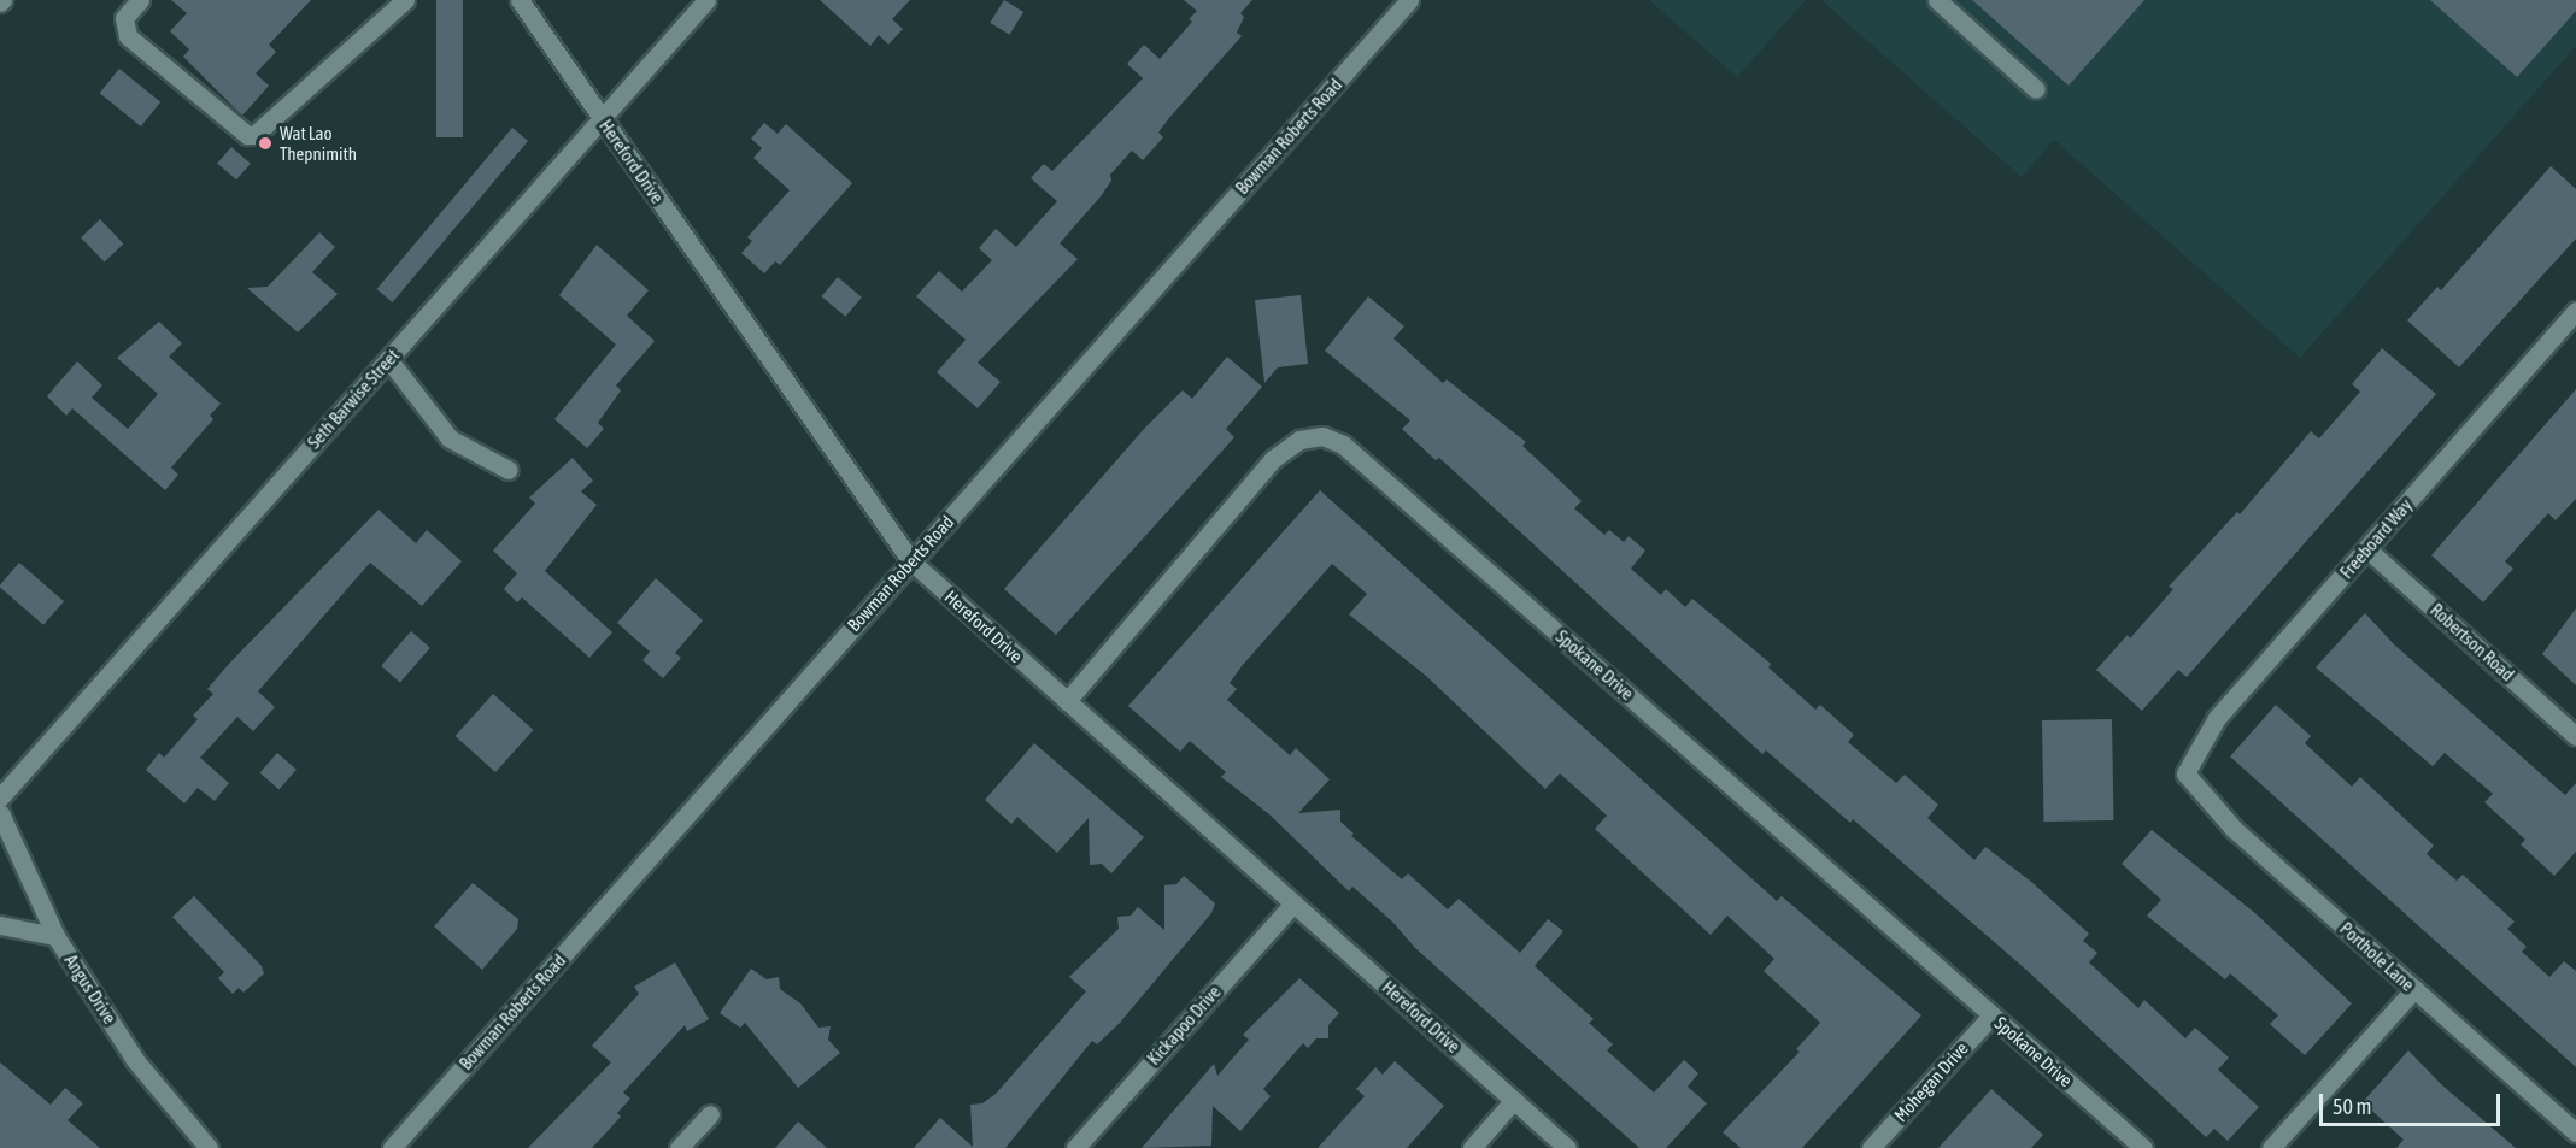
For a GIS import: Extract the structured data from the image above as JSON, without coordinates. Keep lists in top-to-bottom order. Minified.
{"streets":{"street":["Bowman Roberts Road","Hereford Drive","Seth Barwise Street","Freeboard Way","Robertson Road","Spokane Drive","Porthole Lane","Angus Drive","Kickapoo Drive","Mohegan Drive"]},"crossings":[["Bowman Roberts Road","Hereford Drive"],["Hereford Drive","Seth Barwise Street"],["Hereford Drive","Spokane Drive"],["Hereford Drive","Kickapoo Drive"],["Freeboard Way","Robertson Road"],["Freeboard Way","Porthole Lane"],["Spokane Drive","Mohegan Drive"]],"places":["Wat Lao Thepnimith"],"scale_bar":"50 m"}
